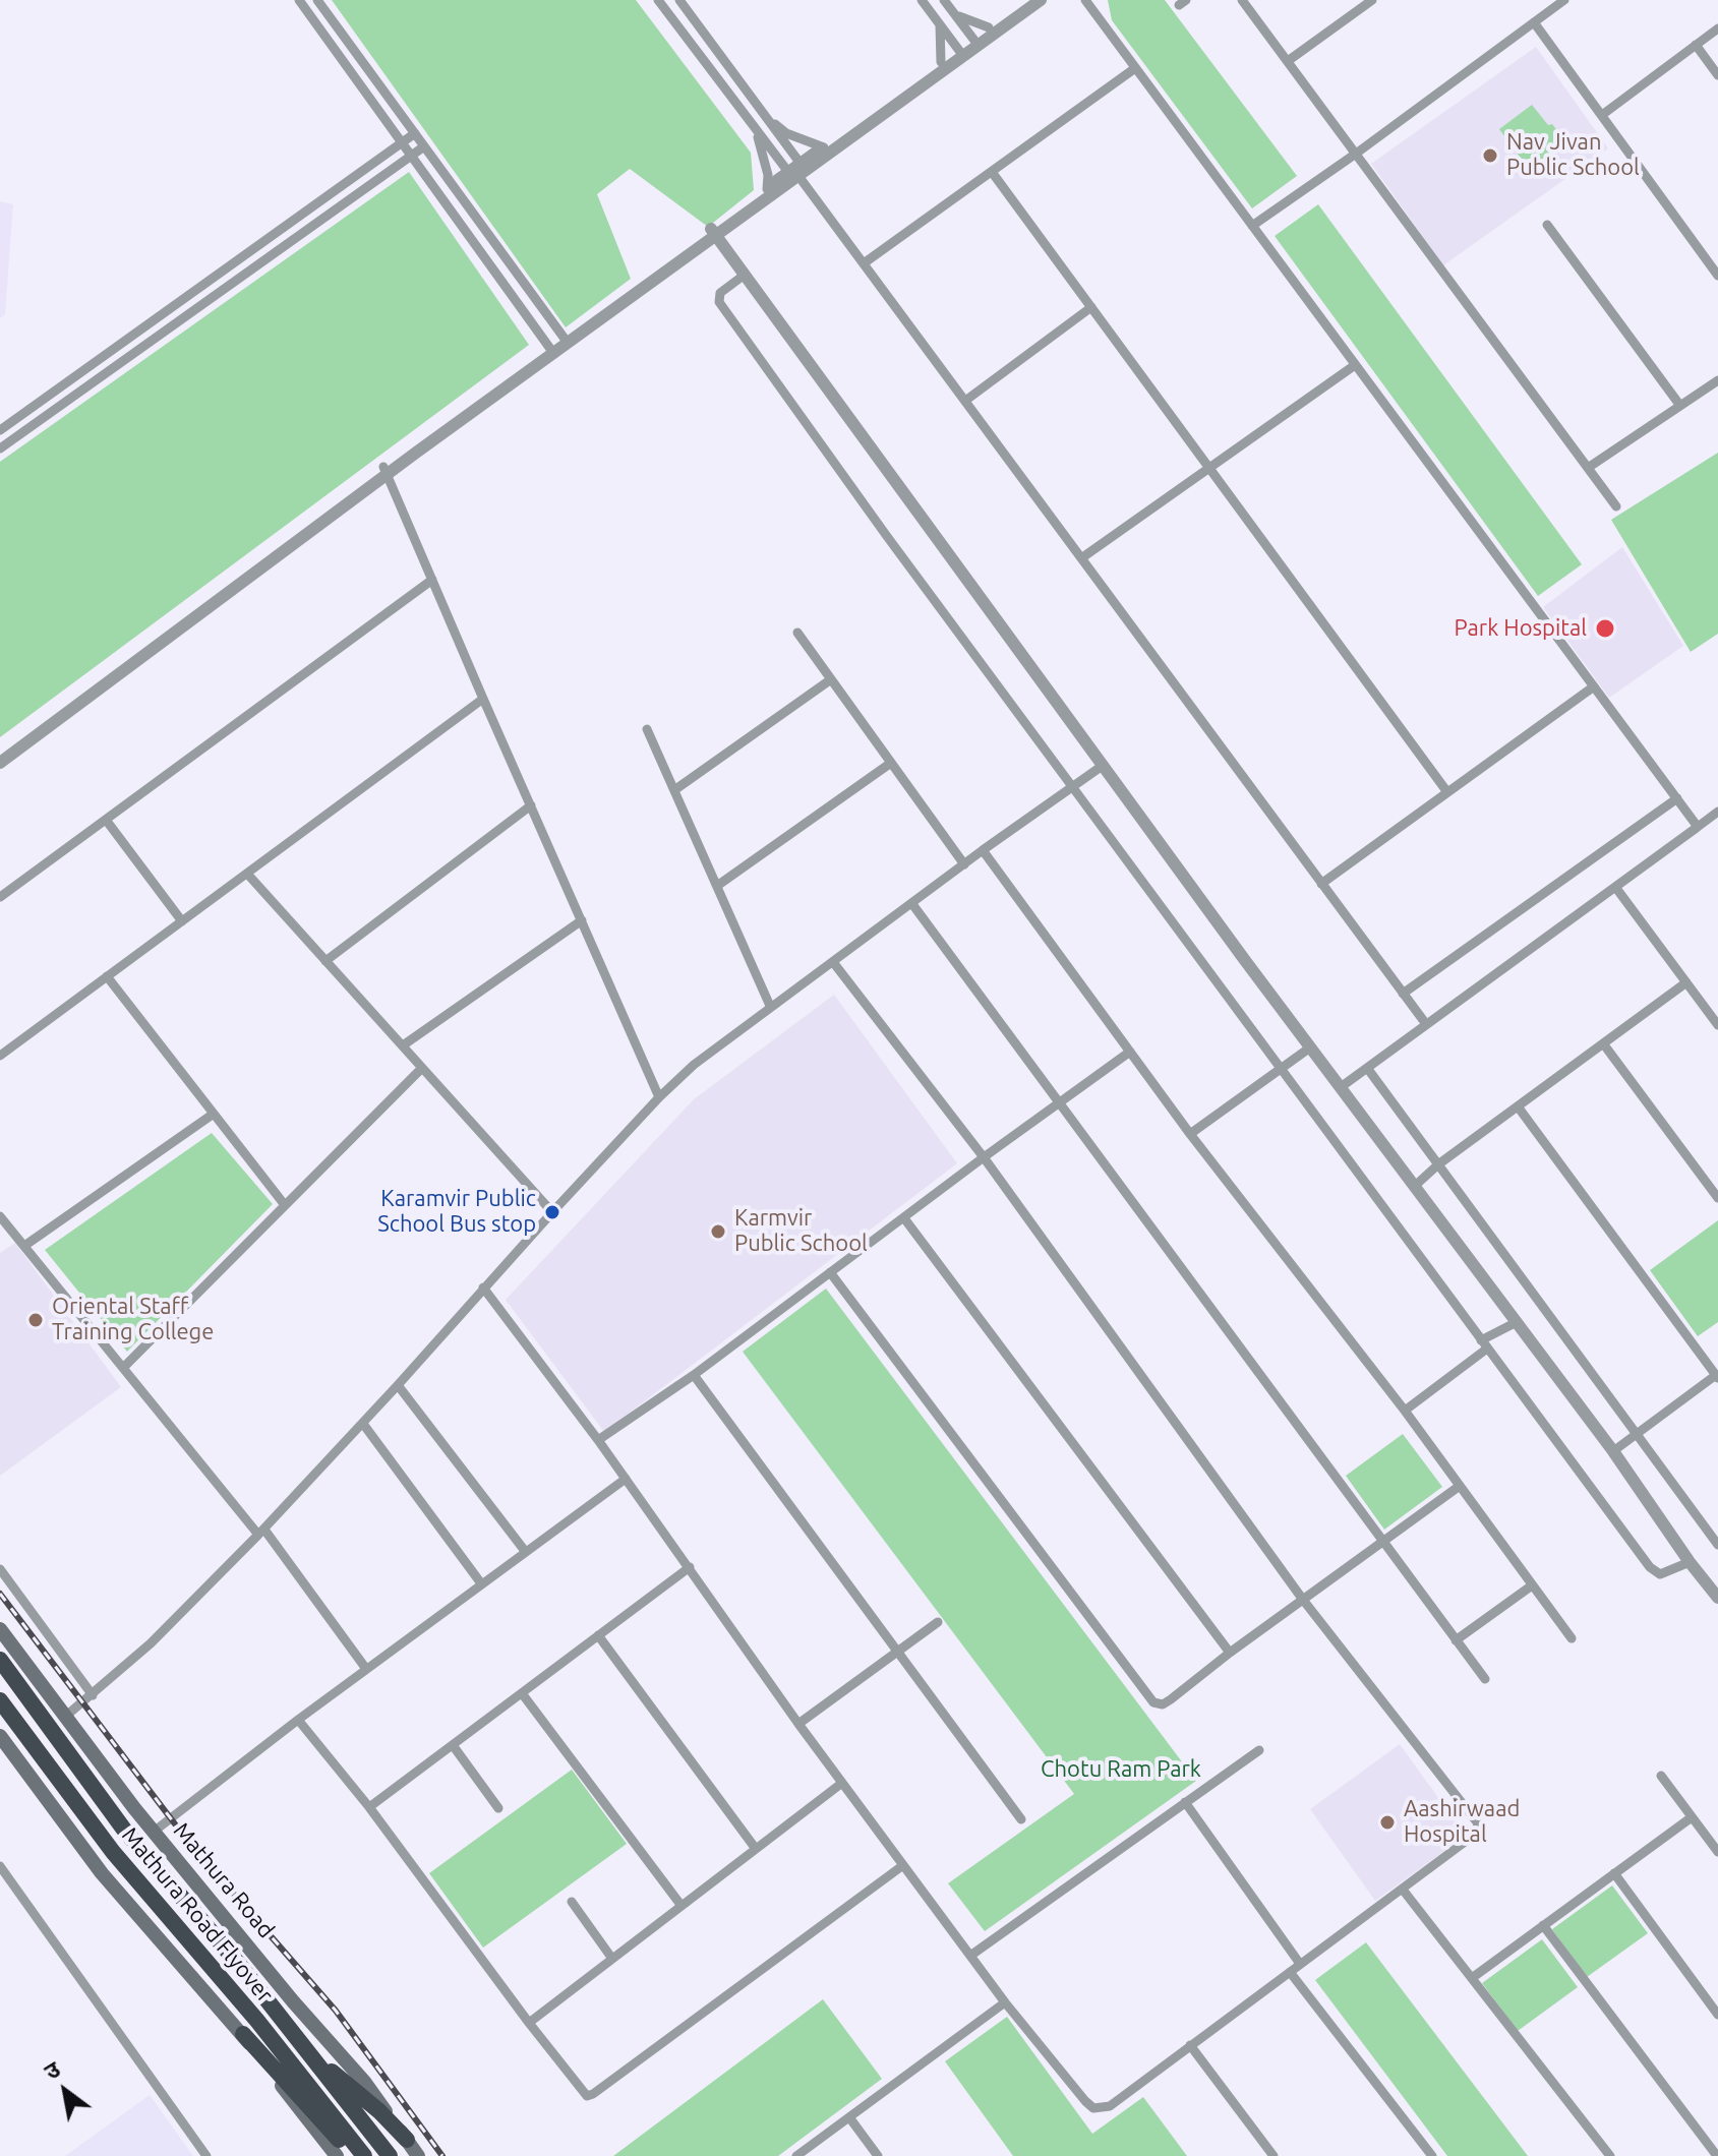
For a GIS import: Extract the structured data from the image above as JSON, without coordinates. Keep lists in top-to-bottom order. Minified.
{"streets":{"highway":["Mathura Road Flyover"],"main road":["Mathura Road"]},"parks":["Chotu Ram Park"],"places":["Nav Jivan Public School","Park Hospital","Karamvir Public School Bus stop","Karmvir Public School","Oriental Staff Training College","Aashirwaad Hospital"],"north":"top left"}
